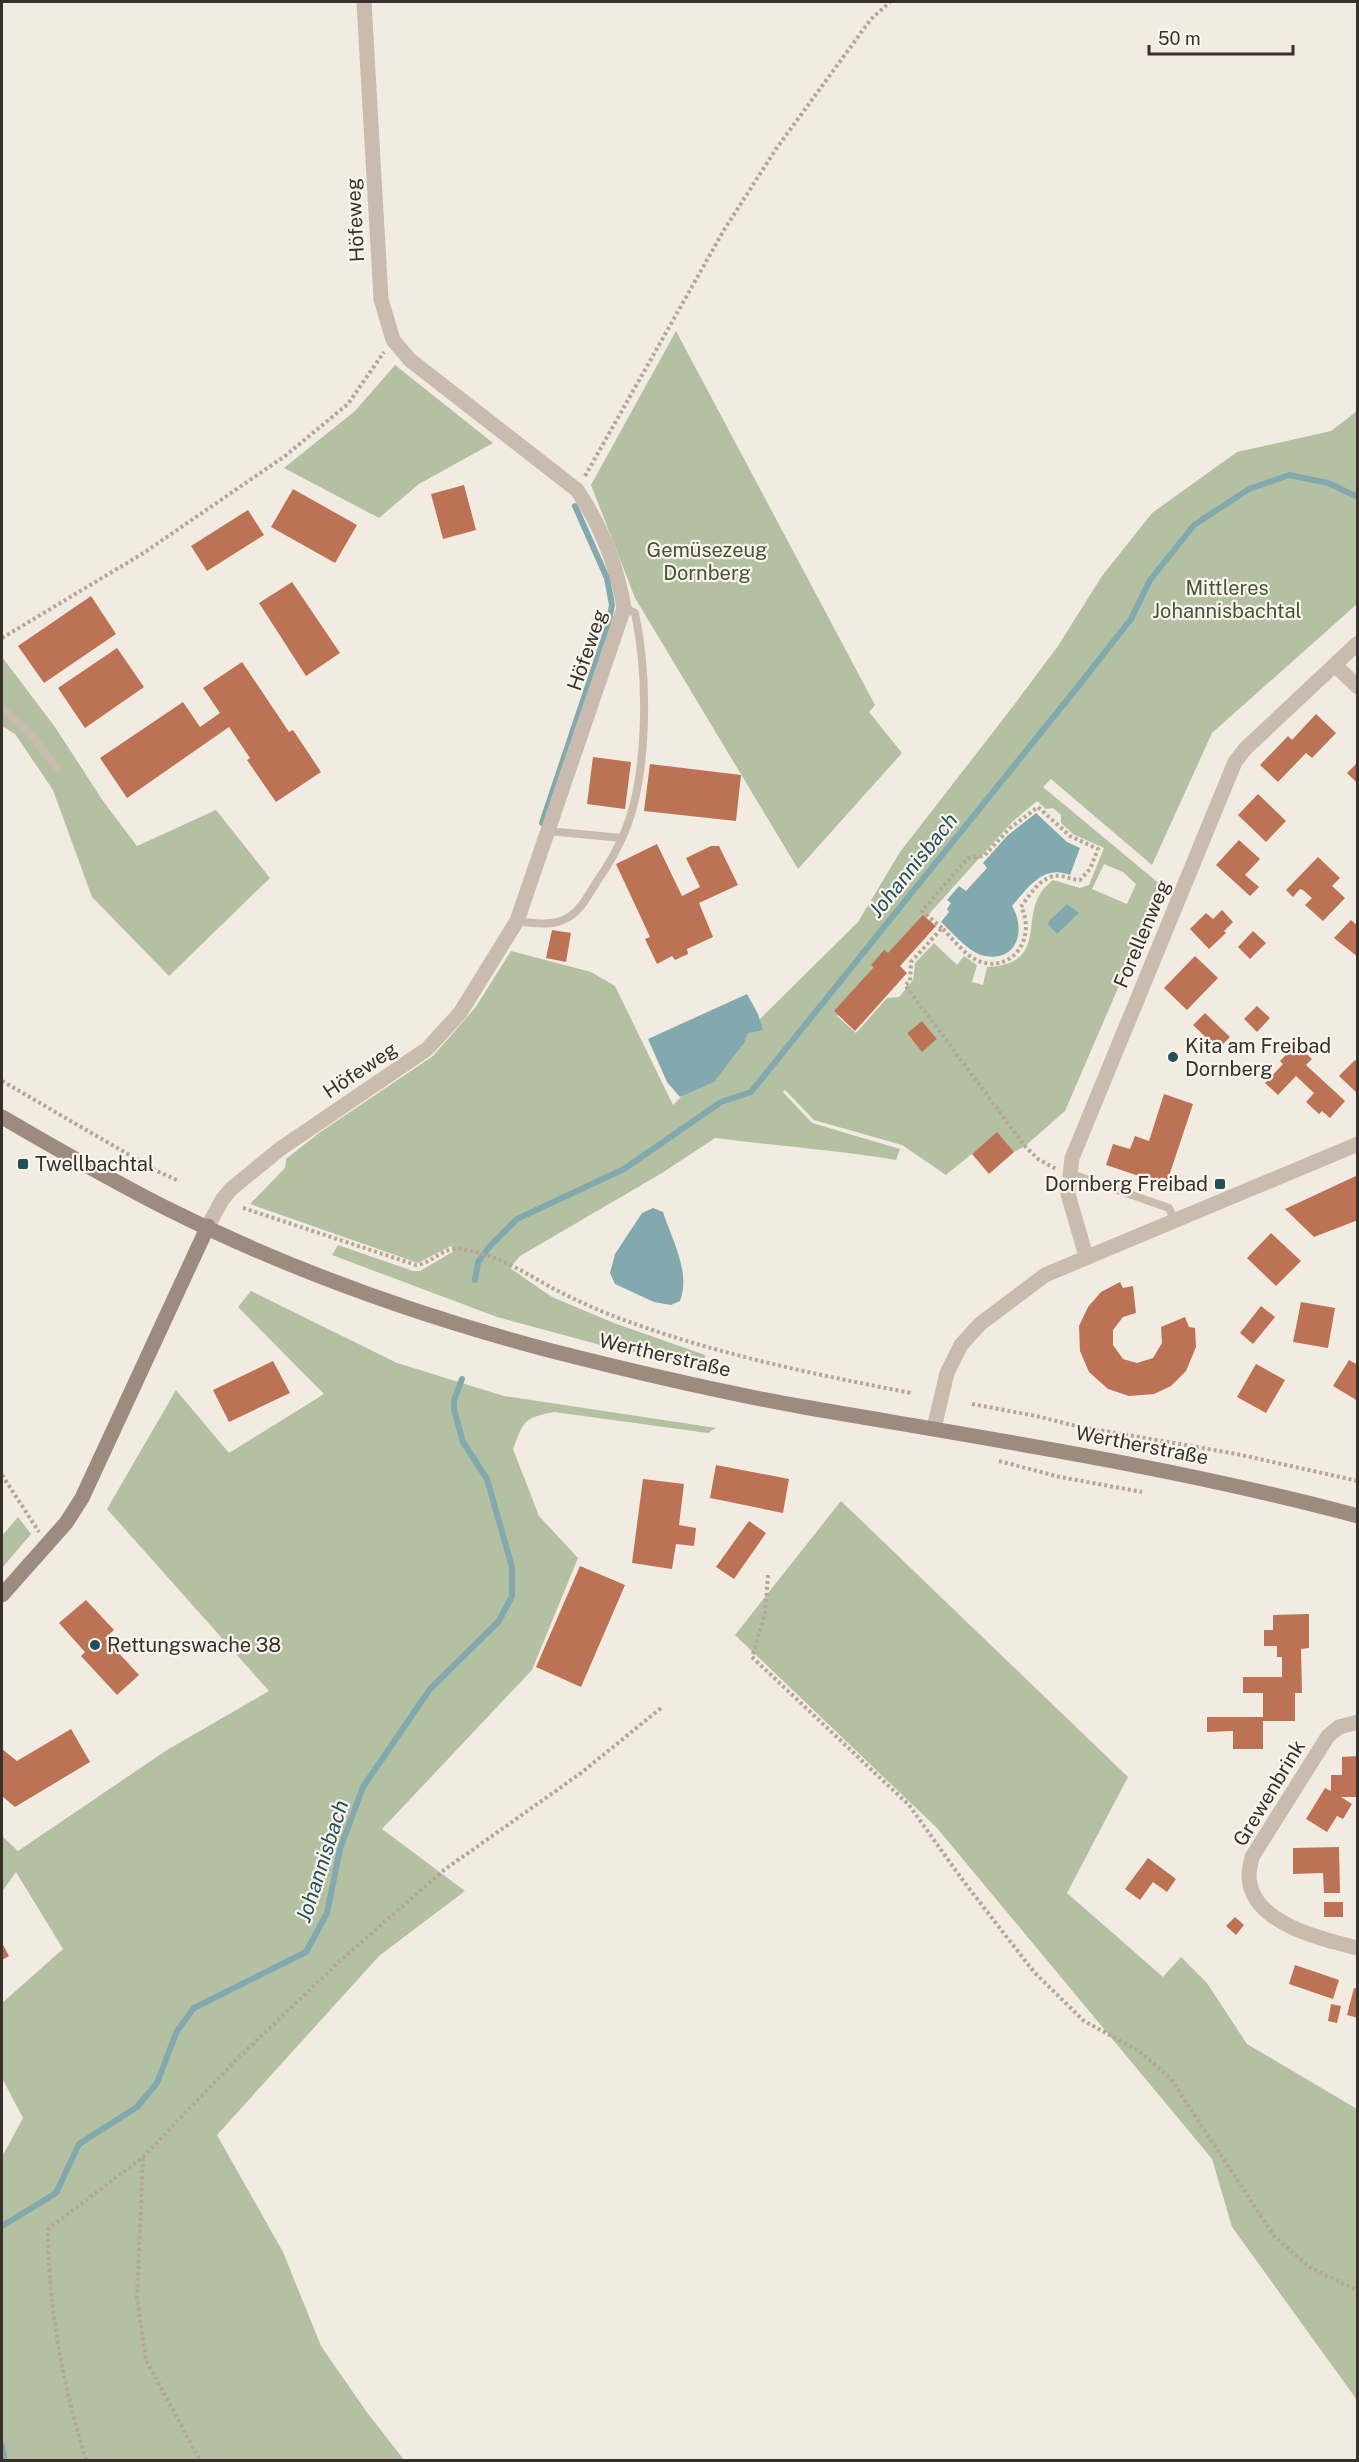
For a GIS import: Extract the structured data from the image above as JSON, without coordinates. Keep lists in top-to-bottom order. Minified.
{"streets":{"main road":["Wertherstraße"],"street":["Höfeweg","Forellenweg","Grewenbrink"]},"crossings":[["Höfeweg","Wertherstraße"]],"water":["Johannisbach"],"parks":["Gemüsezeug Dornberg","Mittleres Johannisbachtal"],"places":{"other":["Kita am Freibad Dornberg","Rettungswache 38"],"transit":["Twellbachtal","Dornberg Freibad"]},"scale_bar":"50 m"}
